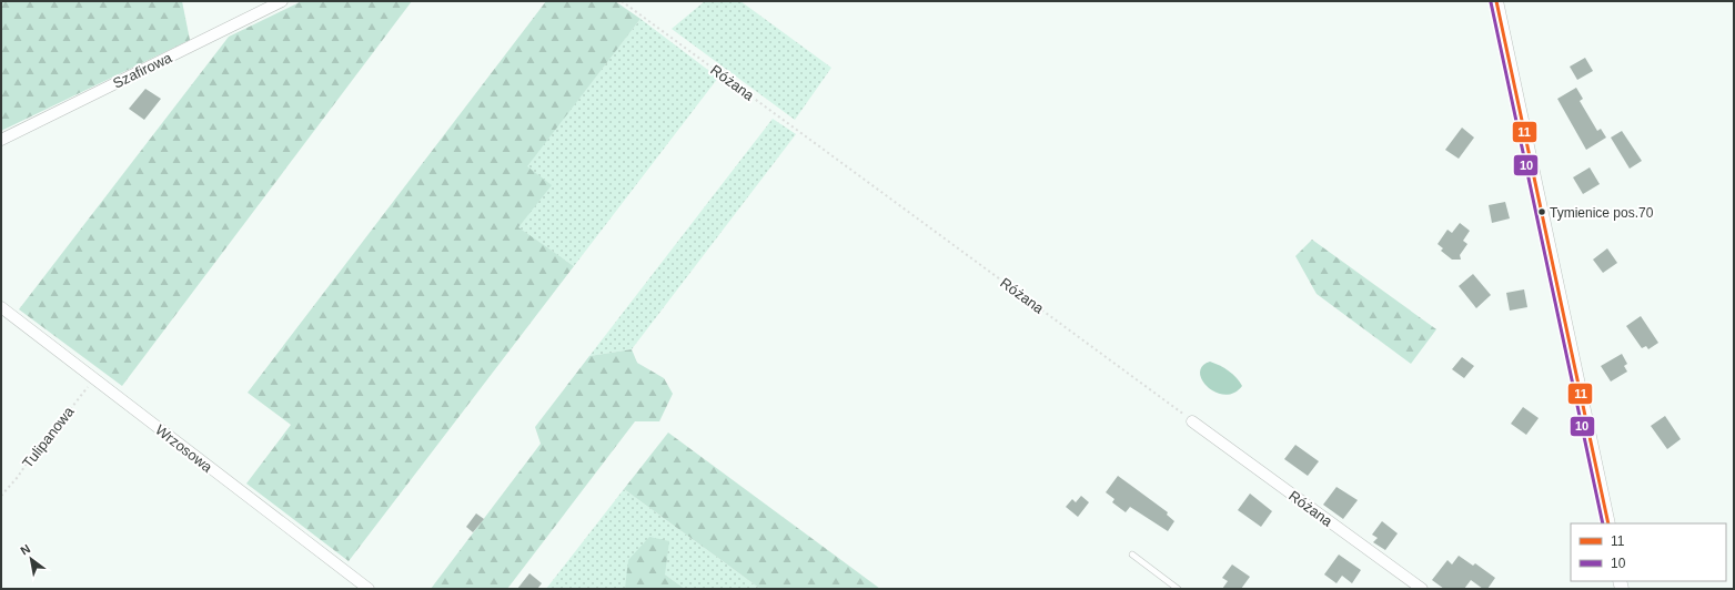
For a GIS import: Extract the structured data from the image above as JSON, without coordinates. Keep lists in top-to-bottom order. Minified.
{"streets":{"street":["Szafirowa","Różana","Wrzosowa"],"path":["Tulipanowa"]},"crossings":[["Tulipanowa","Wrzosowa"]],"places":["Tymienice pos.70"],"lines":["transit line 11","transit line 10"],"legend":["11","10"],"north":"top left"}
